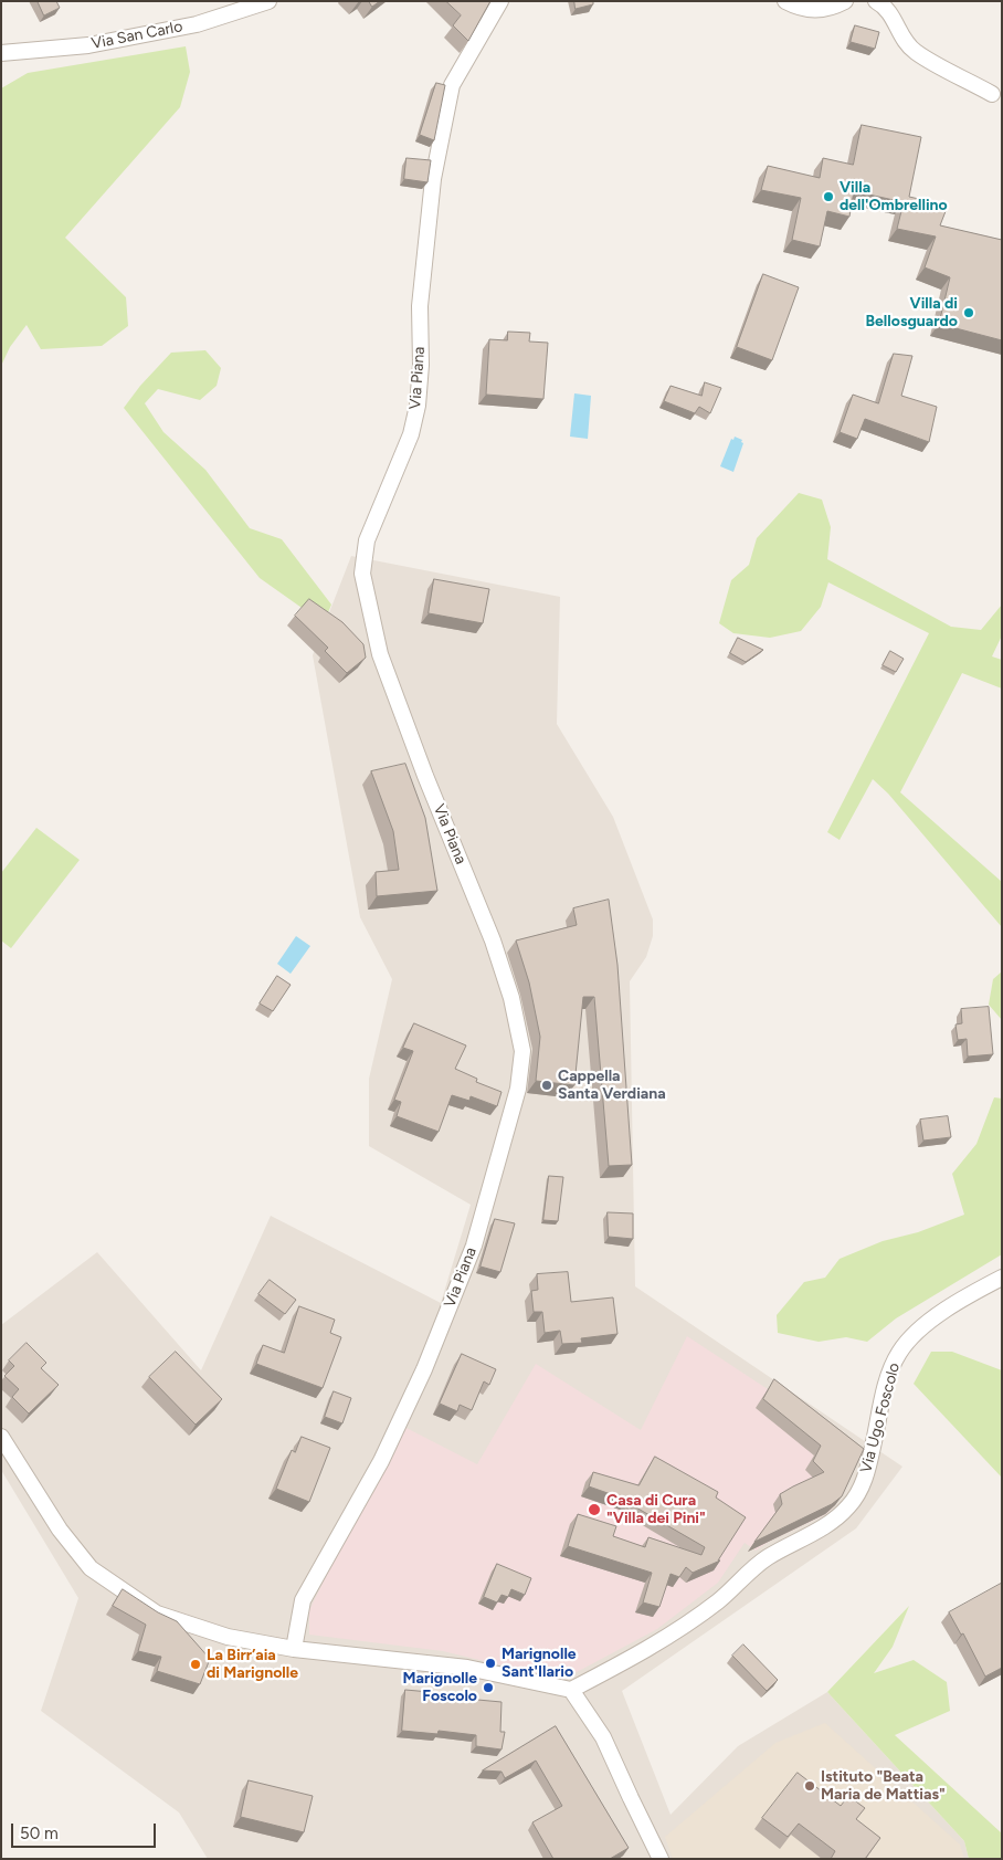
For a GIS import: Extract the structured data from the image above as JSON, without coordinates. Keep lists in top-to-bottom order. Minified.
{"streets":{"street":["Via San Carlo","Via Piana","Via Ugo Foscolo"]},"places":["Villa dell'Ombrellino","Villa di Bellosguardo","Cappella Santa Verdiana","Casa di Cura \"Villa dei Pini\"","Marignolle Sant'Ilario","La Birr’aia di Marignolle","Marignolle Foscolo","Istituto \"Beata Maria de Mattias\""],"scale_bar":"50 m"}
